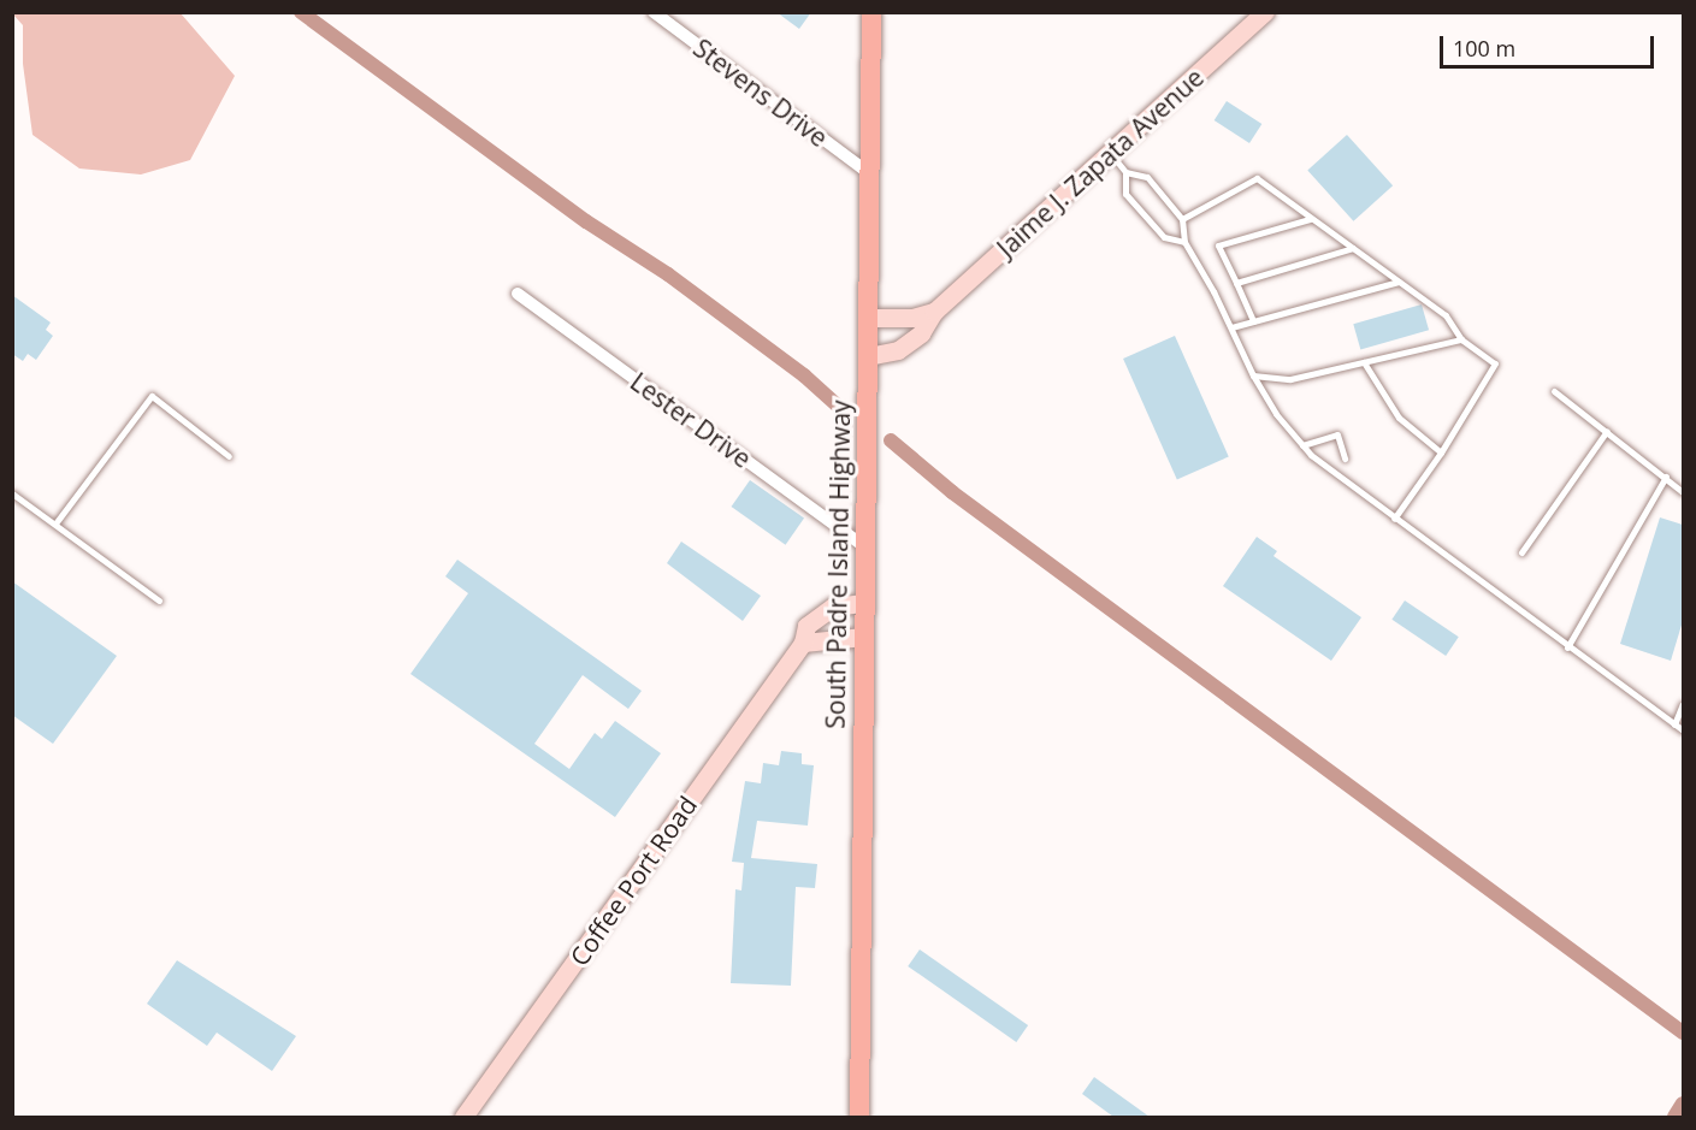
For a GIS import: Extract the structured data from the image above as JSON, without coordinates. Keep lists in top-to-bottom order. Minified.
{"streets":{"main road":["South Padre Island Highway"],"street":["Stevens Drive","Jaime J. Zapata Avenue","Lester Drive","Coffee Port Road"]},"crossings":[["Stevens Drive","South Padre Island Highway"],["Jaime J. Zapata Avenue","South Padre Island Highway"],["Lester Drive","South Padre Island Highway"],["South Padre Island Highway","Coffee Port Road"]],"scale_bar":"100 m"}
